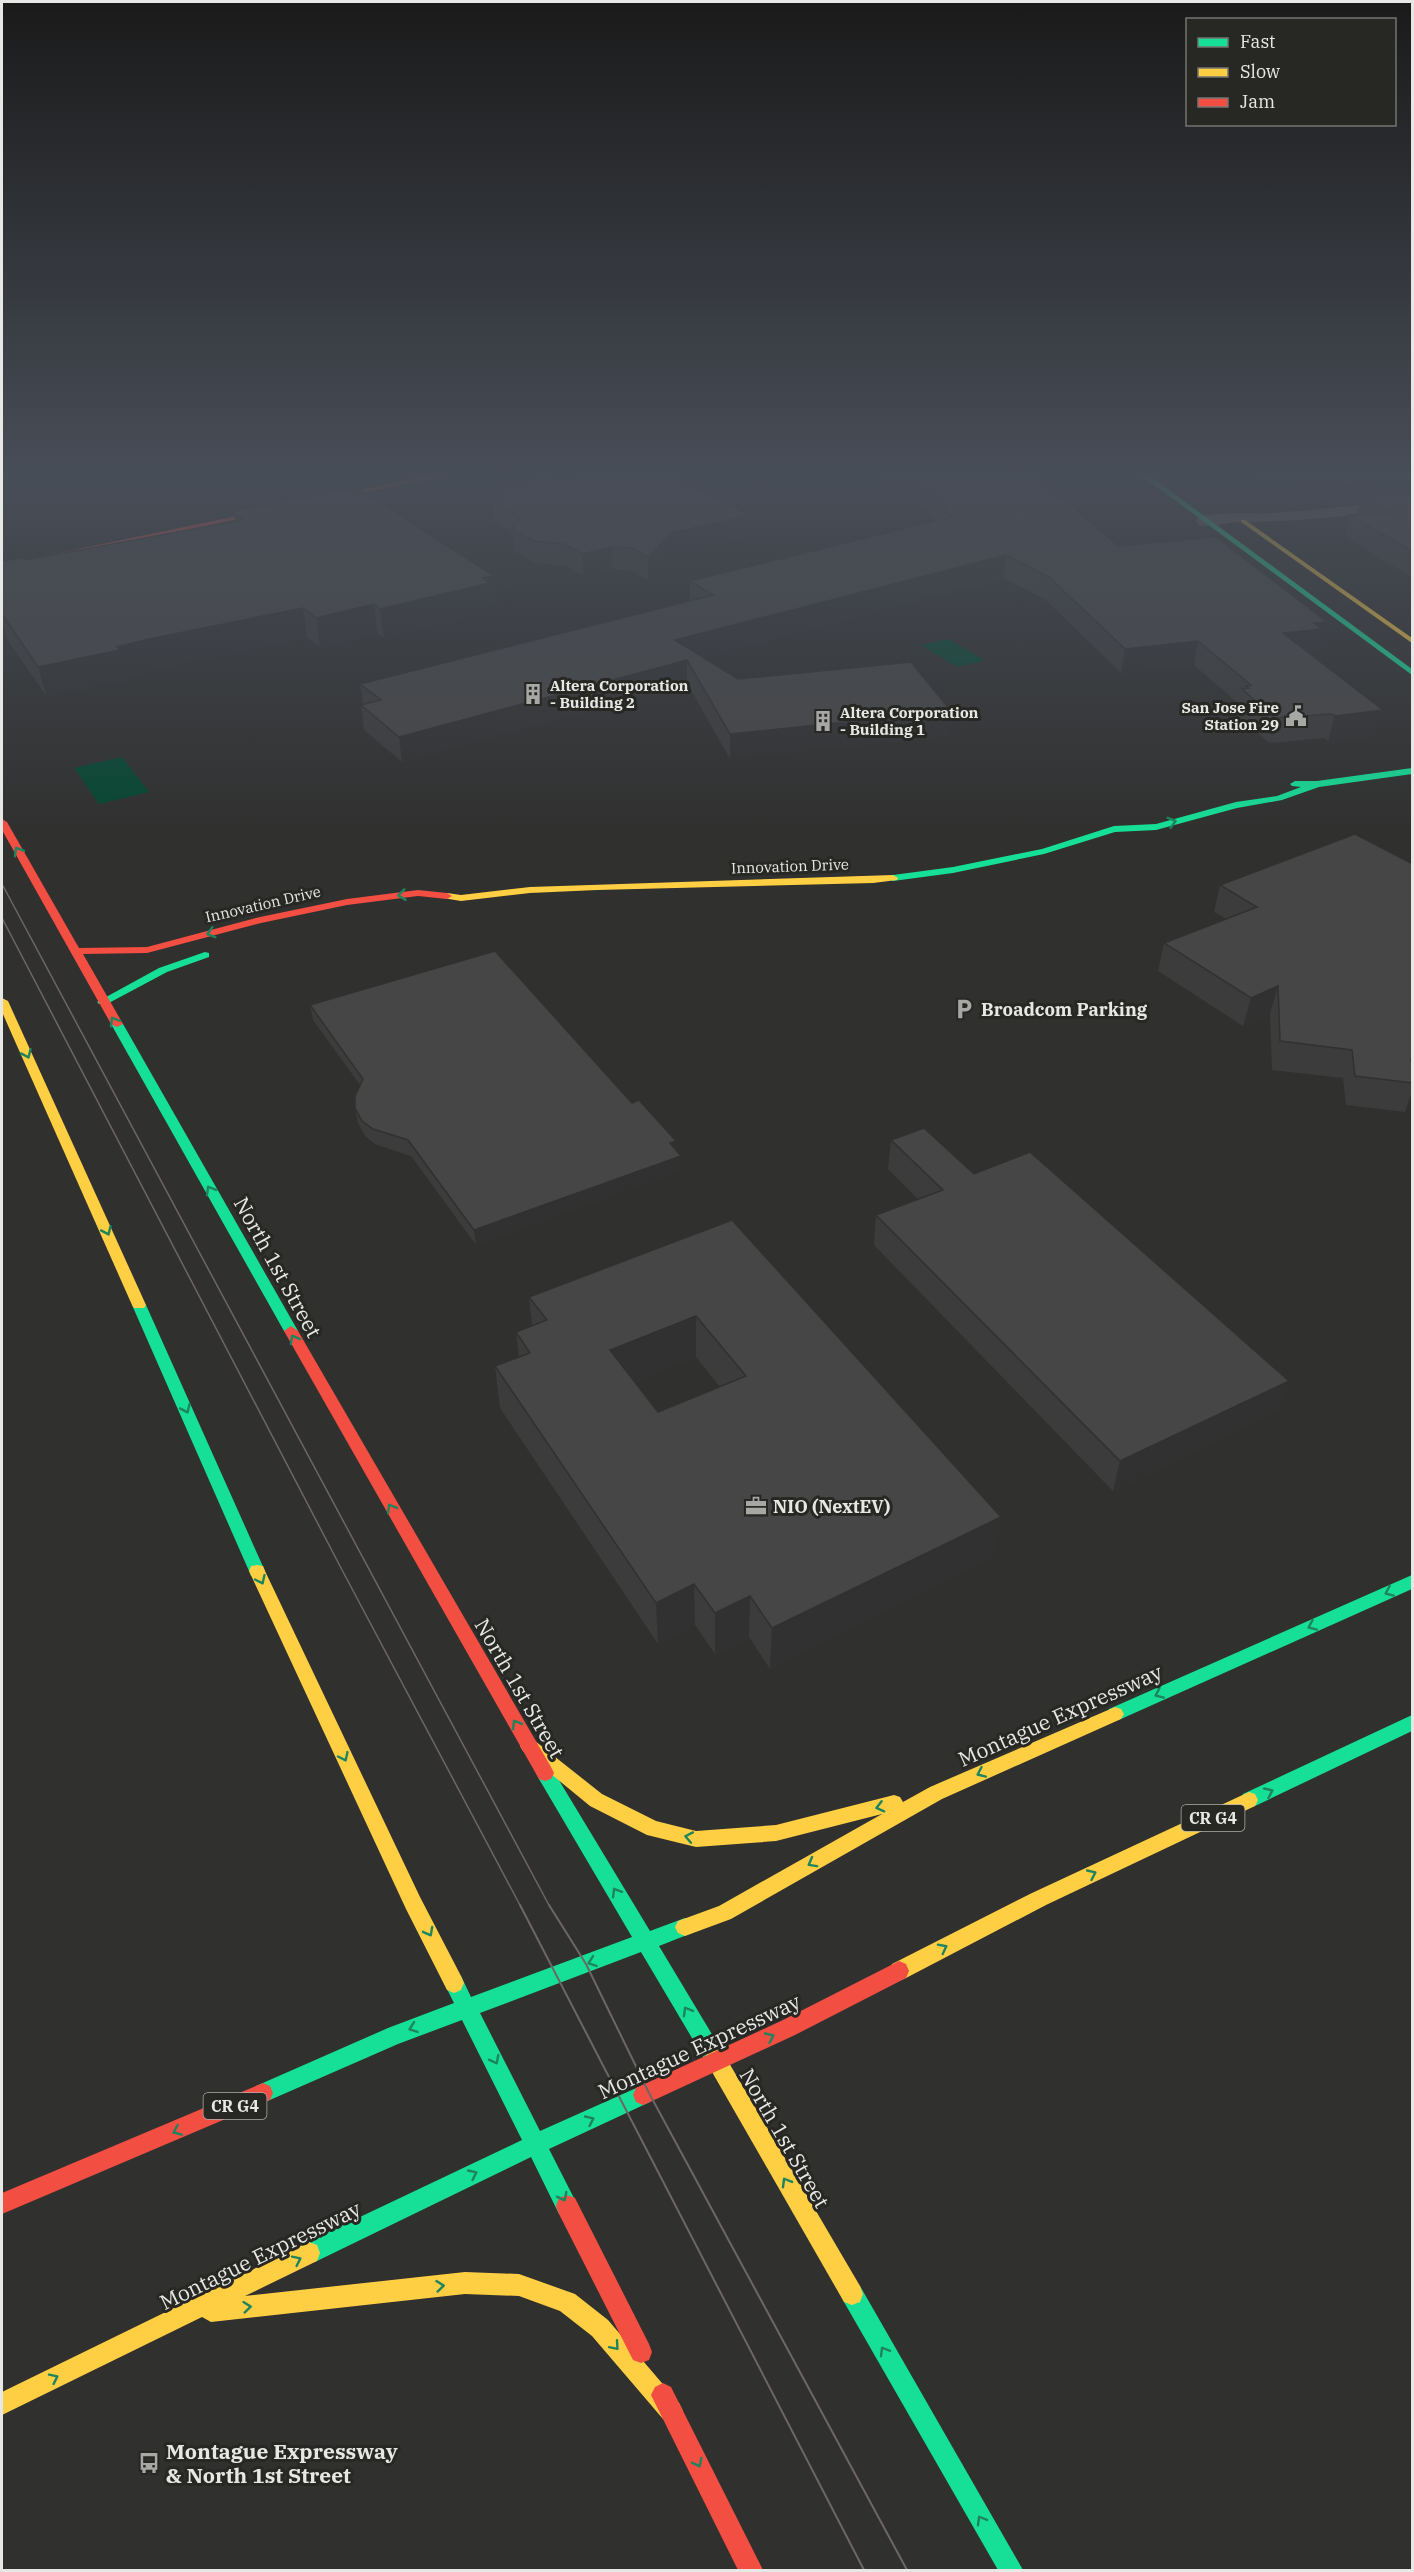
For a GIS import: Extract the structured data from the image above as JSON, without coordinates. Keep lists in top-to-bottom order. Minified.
{"streets":{"main road":["Innovation Drive","North 1st Street","Montague Expressway","CR G4"]},"crossings":[["Innovation Drive","North 1st Street"],["North 1st Street","Montague Expressway"]],"one_way":["North 1st Street"],"places":{"building":["Altera Corporation - Building 2","Altera Corporation - Building 1"],"public building":["San Jose Fire Station 29"],"parking":["Broadcom Parking"],"office":["NIO (NextEV)"],"bus stop":["Montague Expressway & North 1st Street"]},"legend":["Fast","Slow","Jam"]}
